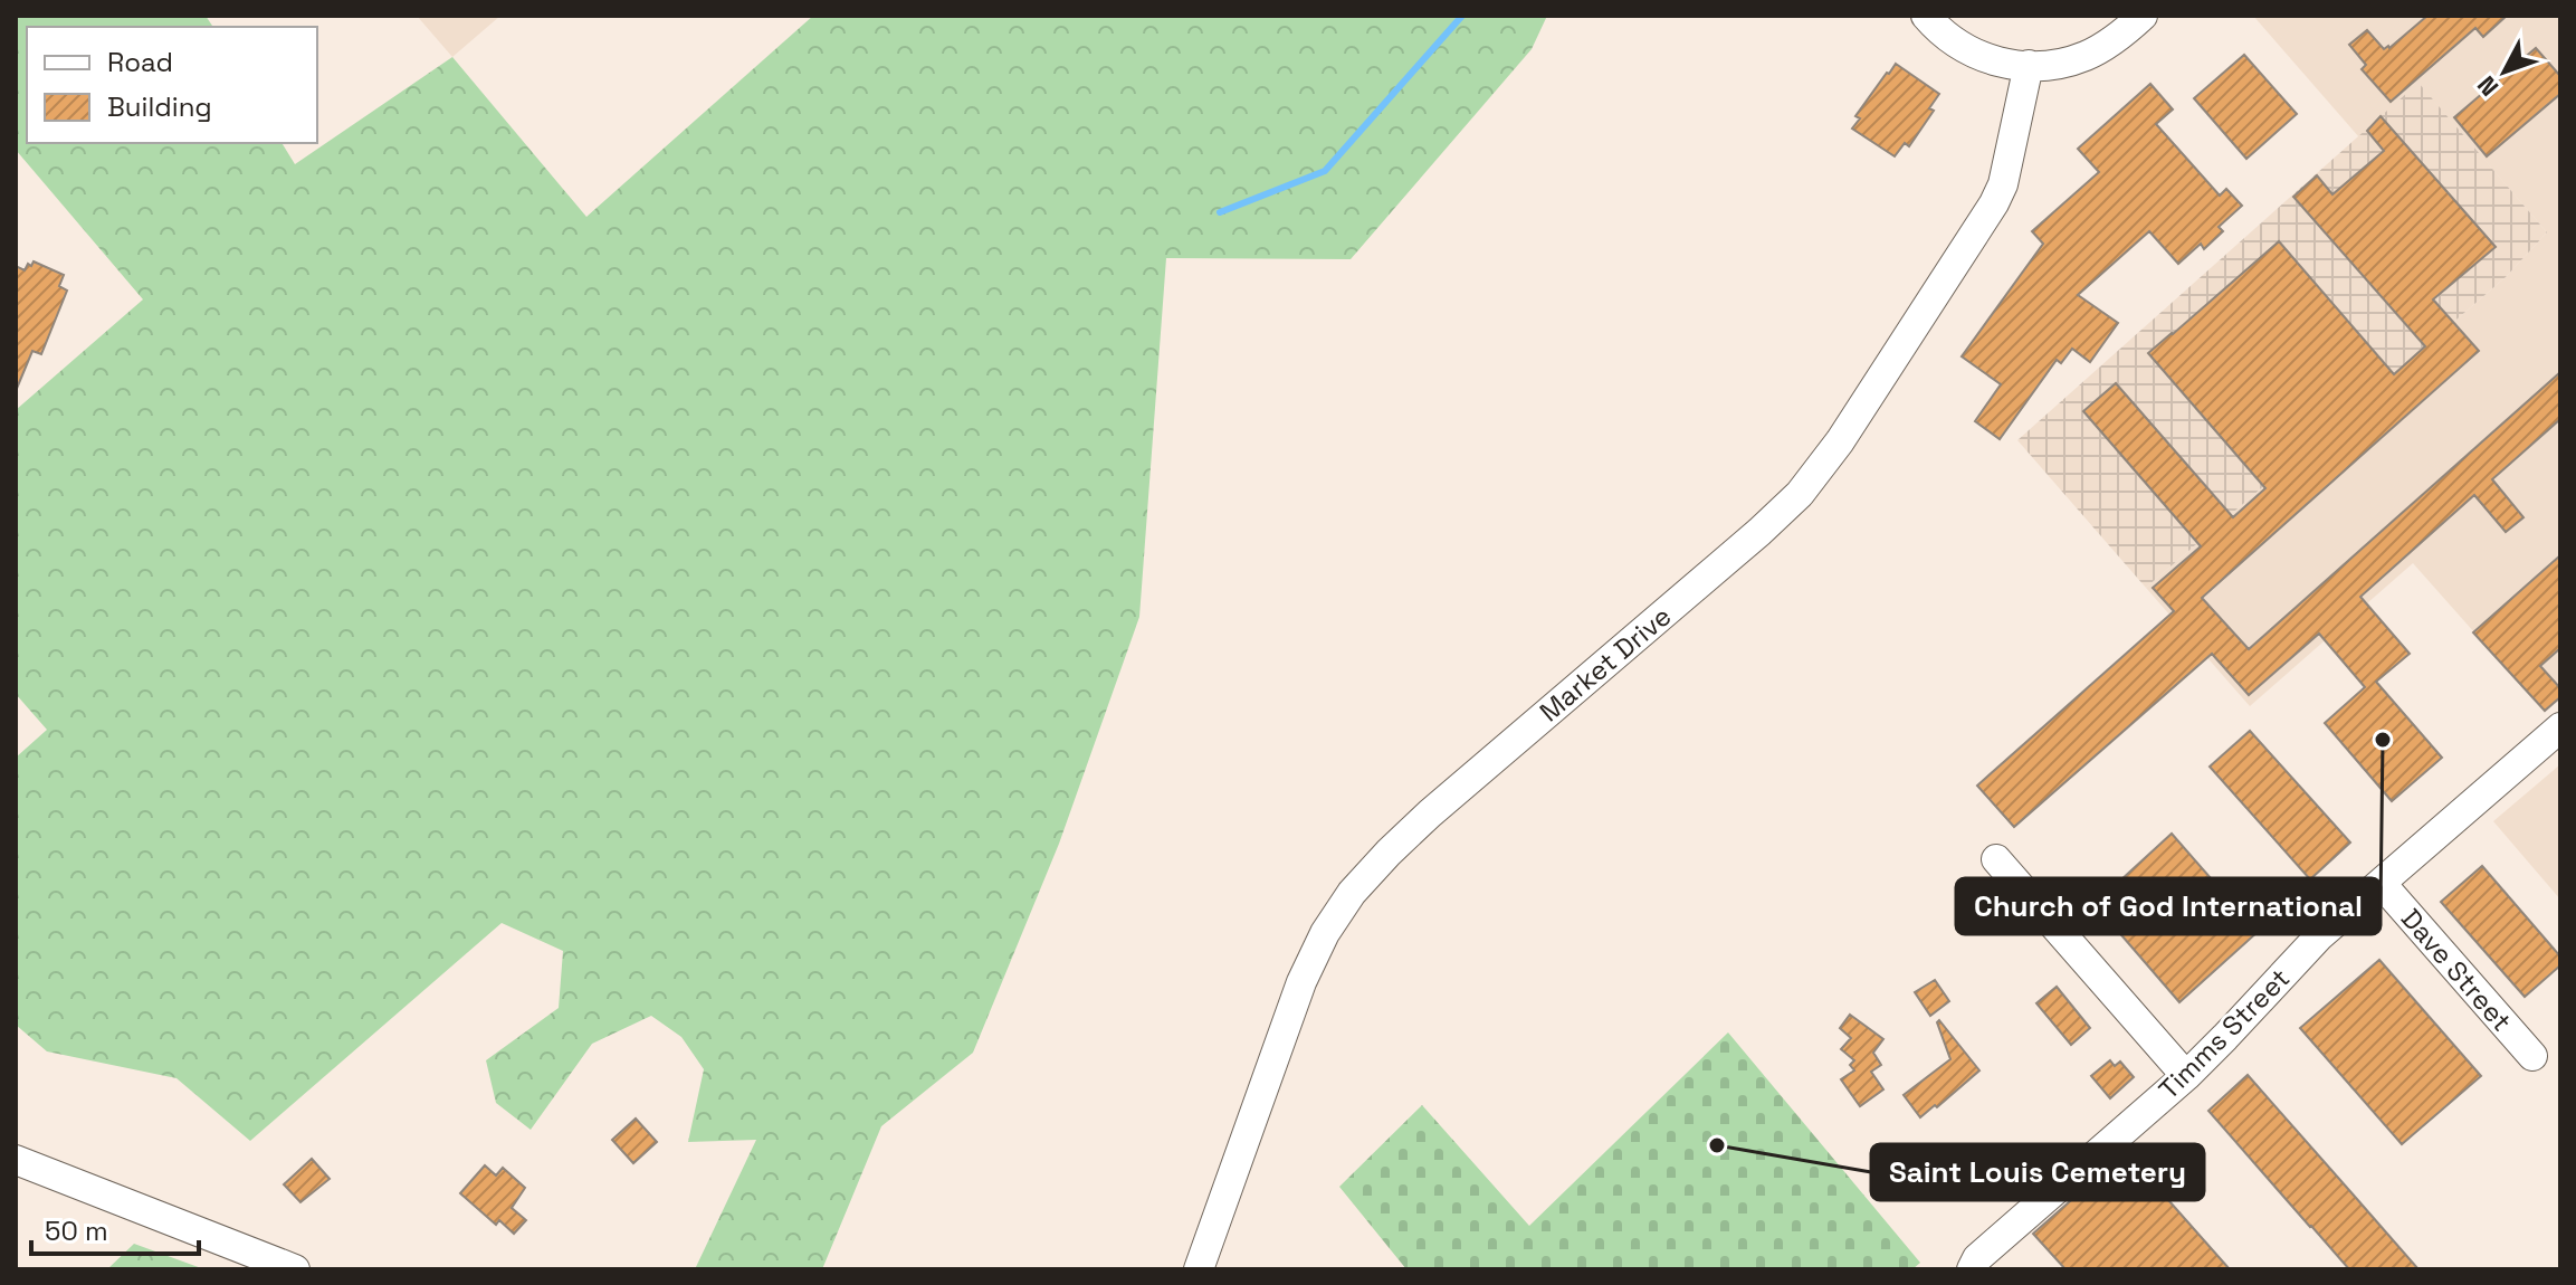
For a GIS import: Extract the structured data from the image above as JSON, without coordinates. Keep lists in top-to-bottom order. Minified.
{"streets":{"street":["Market Drive","Dave Street","Timms Street"]},"crossings":[["Dave Street","Timms Street"]],"places":["Church of God International","Saint Louis Cemetery"],"legend":["Road","Building"],"scale_bar":"50 m","north":"bottom left"}
